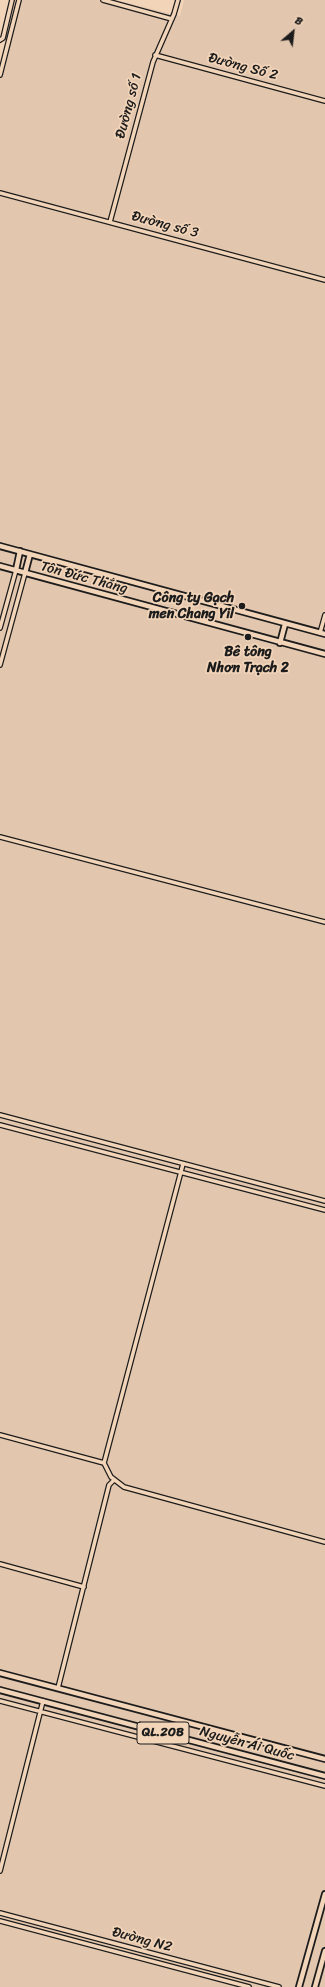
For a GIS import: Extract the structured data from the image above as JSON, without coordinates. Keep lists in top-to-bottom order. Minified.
{"streets":{"main road":["Tôn Đức Thắng","QL.20B","Nguyễn Ái Quốc"],"street":["Đường Số 2","Đường số 1","Đường số 3","Đường N2"]},"crossings":[["Đường Số 2","Đường số 1"],["Đường số 1","Đường số 3"]],"places":["Công ty Gạch men Chang Yil","Bê tông Nhơn Trạch 2"],"north":"top right"}
